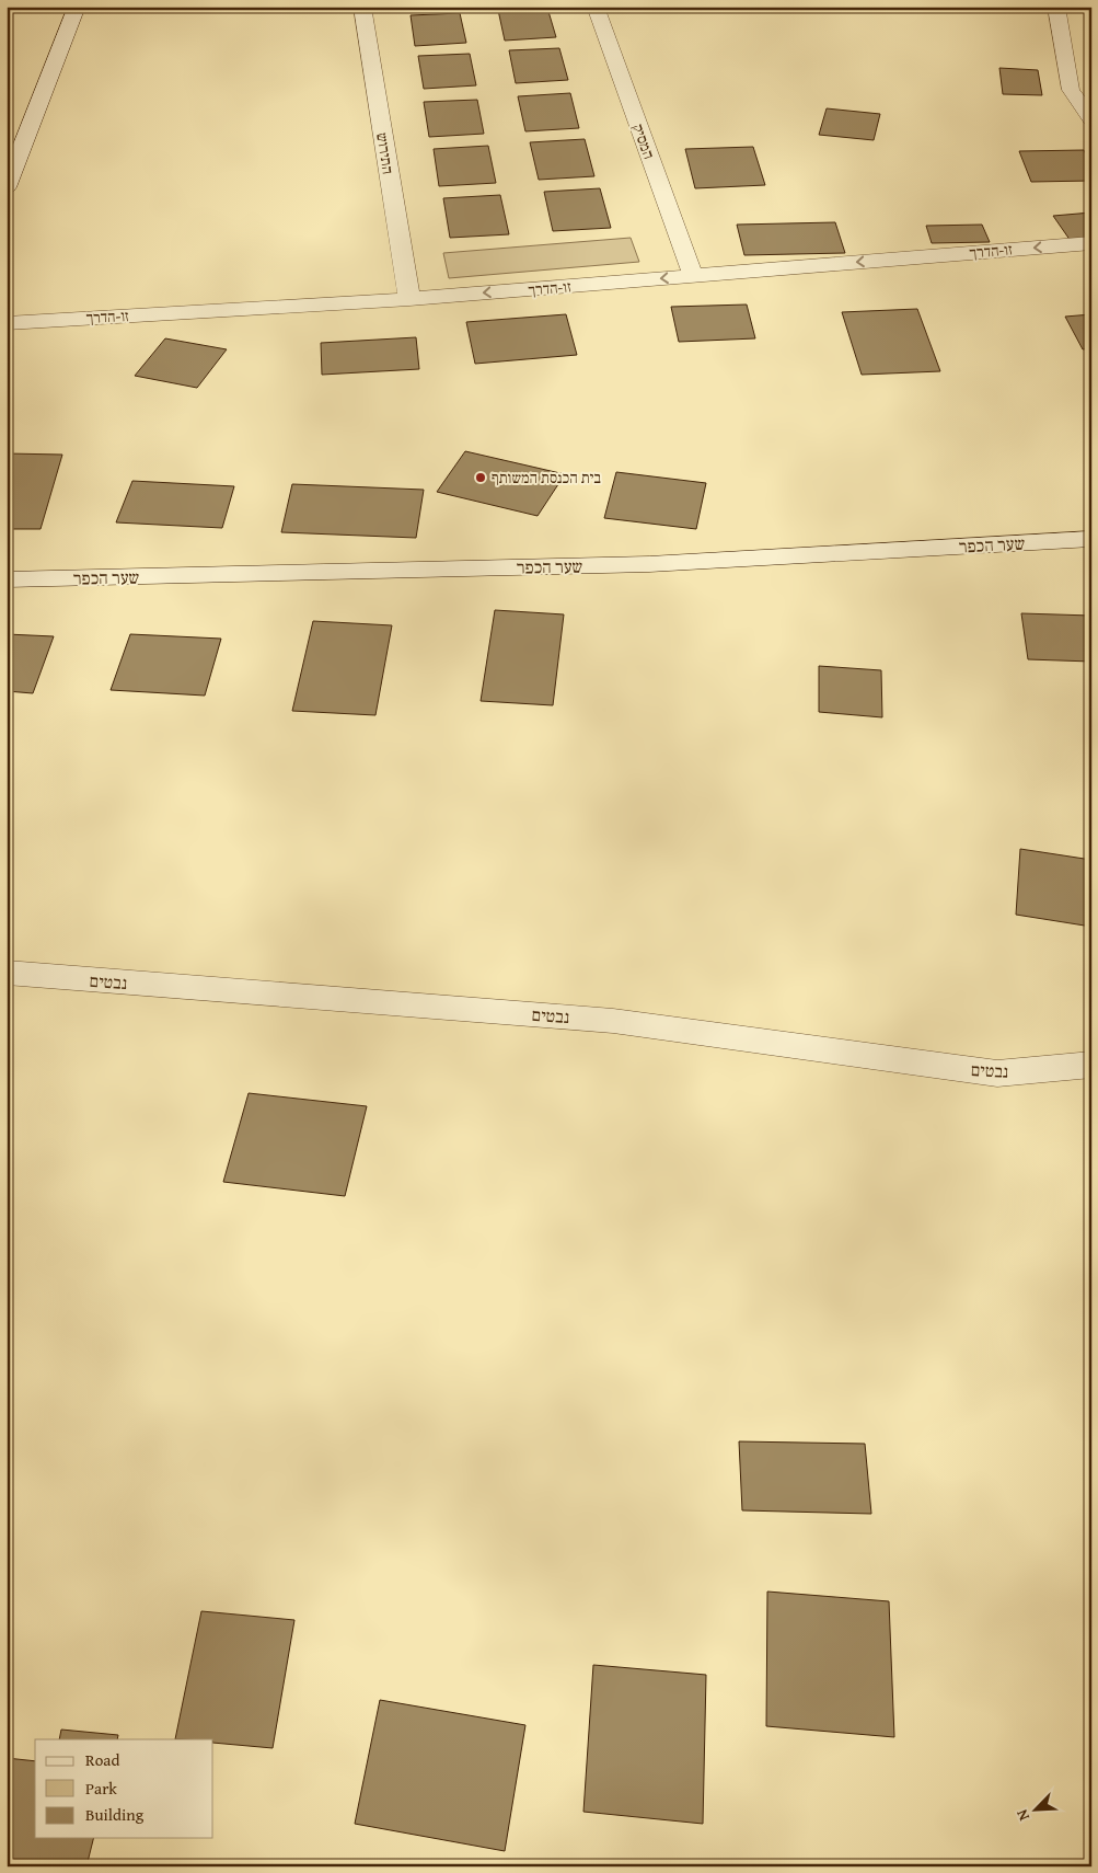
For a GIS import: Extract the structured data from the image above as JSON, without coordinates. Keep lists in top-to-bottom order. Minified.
{"streets":{"street":["המסיק","התירוש","זו-הדרך","שער הכפר","נבטים"]},"crossings":[["המסיק","זו-הדרך"],["התירוש","זו-הדרך"]],"one_way":["זו-הדרך"],"places":["בית הכנסת המשותף"],"legend":["Road","Park","Building"],"north":"bottom left"}
